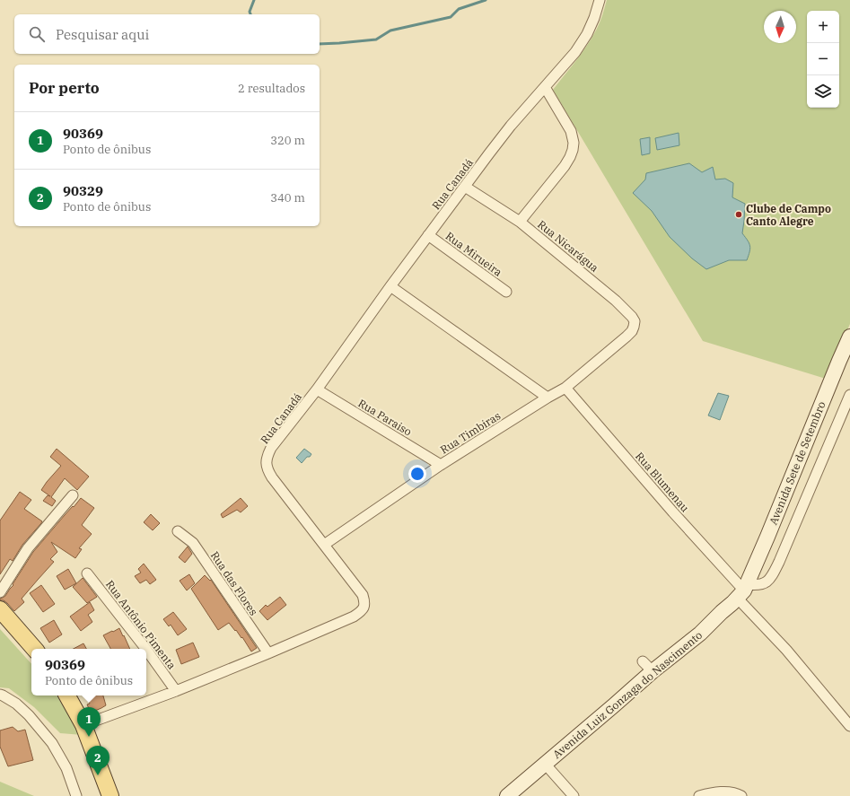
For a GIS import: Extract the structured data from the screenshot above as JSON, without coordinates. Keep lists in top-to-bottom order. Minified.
{"streets":{"main road":["Avenida Sete de Setembro","Avenida Luiz Gonzaga do Nascimento"],"street":["Rua Canadá","Rua Nicarágua","Rua Mirueira","Rua Paraiso","Rua Timbiras","Rua Blumenau","Rua das Flores","Rua Antônio Pimenta"]},"crossings":[["Rua Canadá","Rua Nicarágua"],["Rua Canadá","Rua Mirueira"],["Rua Canadá","Rua Paraiso"],["Rua Canadá","Rua Timbiras"],["Rua Canadá","Rua das Flores"],["Rua Canadá","Rua Antônio Pimenta"],["Rua Nicarágua","Rua Timbiras"],["Rua Paraiso","Rua Timbiras"],["Rua Timbiras","Rua Blumenau"],["Avenida Sete de Setembro","Rua Blumenau"],["Avenida Sete de Setembro","Avenida Luiz Gonzaga do Nascimento"],["Rua Blumenau","Avenida Luiz Gonzaga do Nascimento"]],"places":["Clube de Campo Canto Alegre"],"north":"bottom","page":{"map_buttons":["+","−"],"search":"Pesquisar aqui","heading":["Por perto","2 resultados"],"list":[{"mark":"1","name":"90369","note":"Ponto de ônibus","value":"320 m"},{"mark":"2","name":"90329","note":"Ponto de ônibus","value":"340 m"}],"popup":["90369","Ponto de ônibus"],"pins":["1","2"]}}
